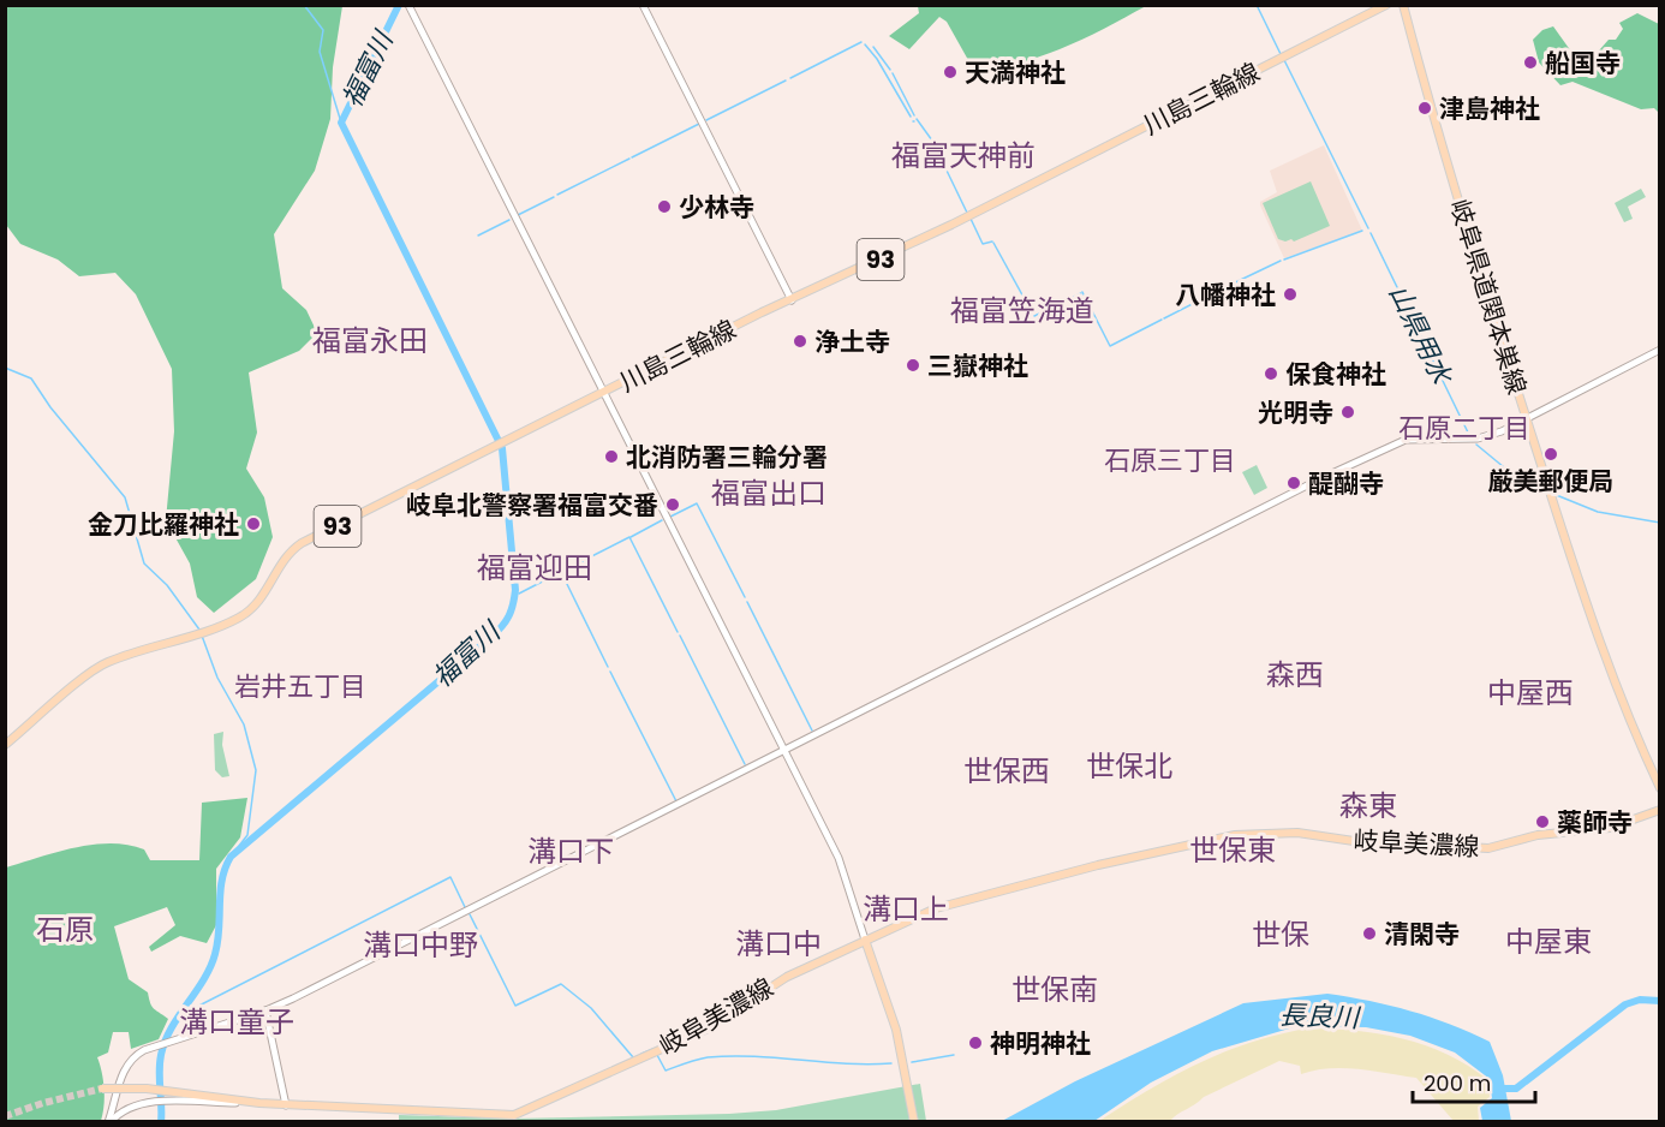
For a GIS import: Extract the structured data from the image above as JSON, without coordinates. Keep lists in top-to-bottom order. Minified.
{"streets":{"main road":["川島三輪線","93","岐阜県道関本巣線","岐阜美濃線"]},"districts":["福富天神前","福富笠海道","福富永田","石原二丁目","石原三丁目","福富出口","福富迎田","森西","岩井五丁目","中屋西","世保北","世保西","森東","世保東","溝口下","溝口上","石原","世保","中屋東","溝口中","溝口中野","世保南","溝口童子"],"water":["福富川","山県用水","長良川"],"places":["船国寺","天満神社","津島神社","少林寺","八幡神社","浄土寺","三嶽神社","保食神社","光明寺","厳美郵便局","北消防署三輪分署","醍醐寺","岐阜北警察署福富交番","金刀比羅神社","薬師寺","清閑寺","神明神社"],"scale_bar":"200 m"}
